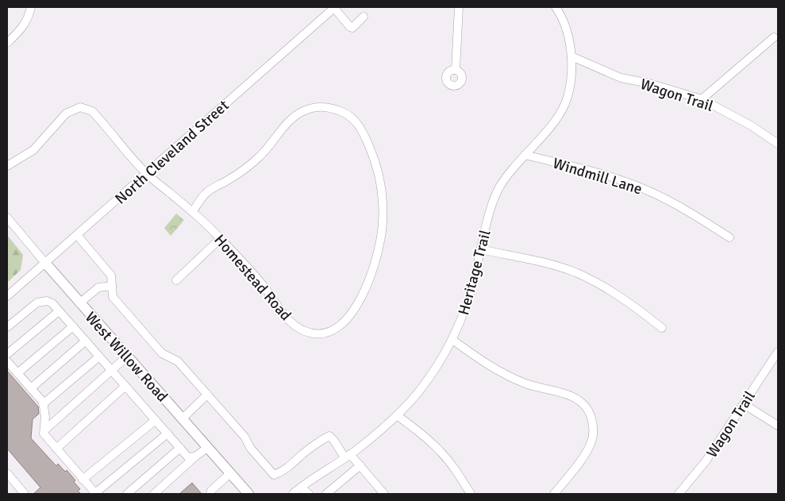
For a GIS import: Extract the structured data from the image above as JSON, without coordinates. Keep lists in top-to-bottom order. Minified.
{"streets":{"main road":["West Willow Road"],"street":["Wagon Trail","North Cleveland Street","Windmill Lane","Heritage Trail","Homestead Road"]},"crossings":[["Wagon Trail","Heritage Trail"],["North Cleveland Street","Homestead Road"],["North Cleveland Street","West Willow Road"],["Windmill Lane","Heritage Trail"]]}
